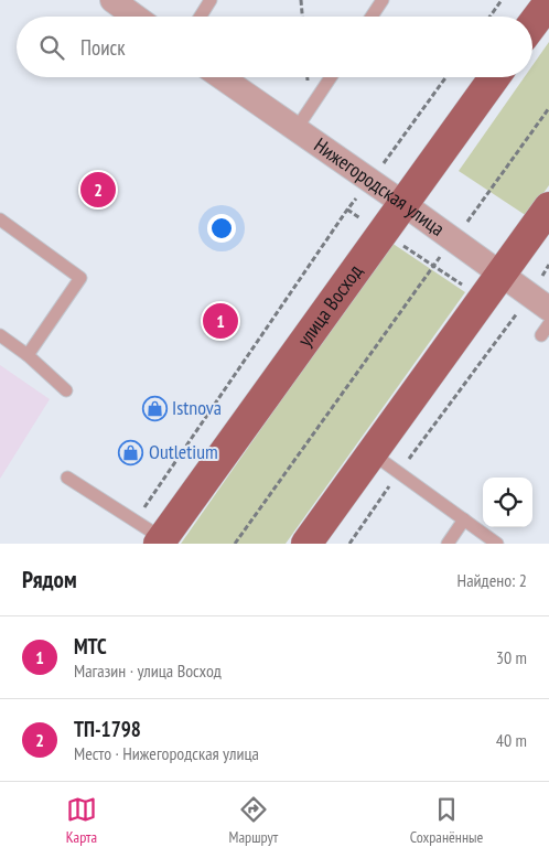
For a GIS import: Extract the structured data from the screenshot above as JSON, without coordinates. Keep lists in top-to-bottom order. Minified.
{"streets":{"main road":["улица Восход"],"street":["Нижегородская улица"]},"crossings":[["Нижегородская улица","улица Восход"]],"places":{"shop":["Istnova","Outletium"]},"page":{"search":"Поиск","pins":["2","1"],"heading":["Рядом","Найдено: 2"],"list":[{"mark":"1","name":"МТС","note":"Магазин · улица Восход","value":"30 m"},{"mark":"2","name":"ТП-1798","note":"Место · Нижегородская улица","value":"40 m"}],"nav":["Карта","Маршрут","Сохранённые"]}}
